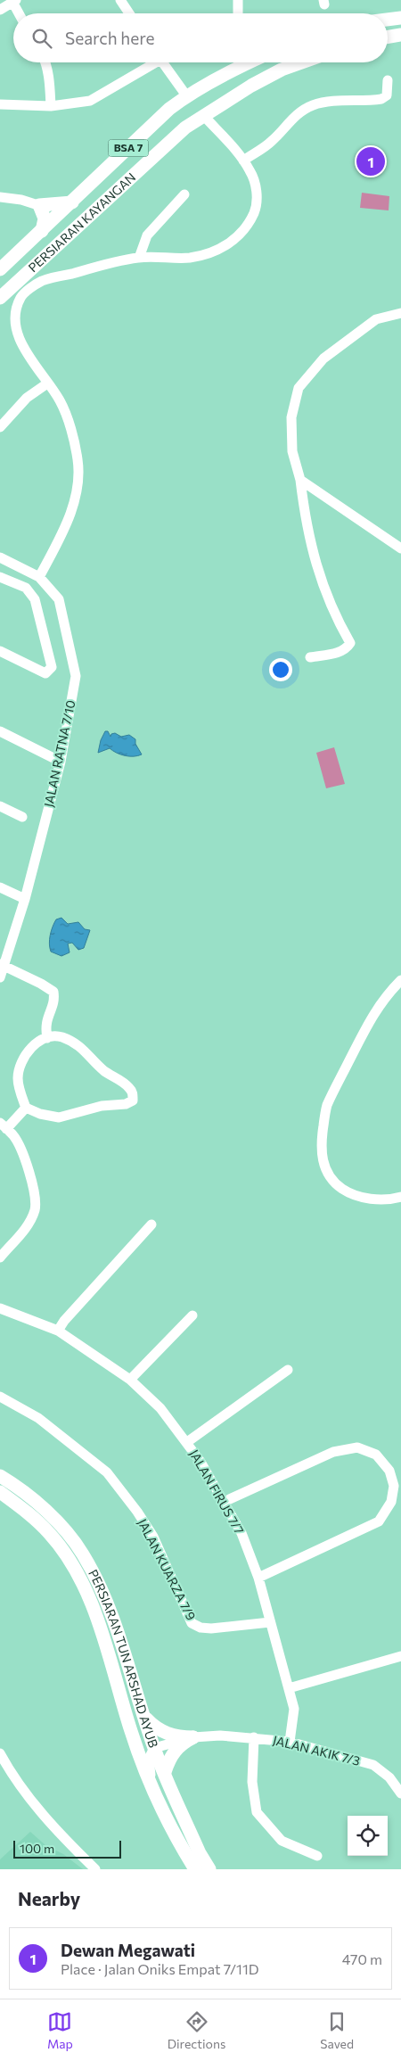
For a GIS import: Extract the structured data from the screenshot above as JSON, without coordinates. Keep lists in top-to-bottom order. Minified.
{"streets":{"main road":["BSA 7","PERSIARAN KAYANGAN","PERSIARAN TUN ARSHAD AYUB"],"street":["JALAN RATNA 7/10","JALAN FIRUS 7/7","JALAN KUARZA 7/9","JALAN AKIK 7/3"]},"crossings":[["JALAN FIRUS 7/7","JALAN KUARZA 7/9"],["JALAN FIRUS 7/7","JALAN AKIK 7/3"],["PERSIARAN TUN ARSHAD AYUB","JALAN AKIK 7/3"]],"scale_bar":"100 m","page":{"search":"Search here","pins":"1","scale":"100 m","heading":"Nearby","list":[{"mark":"1","name":"Dewan Megawati","note":"Place · Jalan Oniks Empat 7/11D","value":"470 m"}],"nav":["Map","Directions","Saved"]}}
